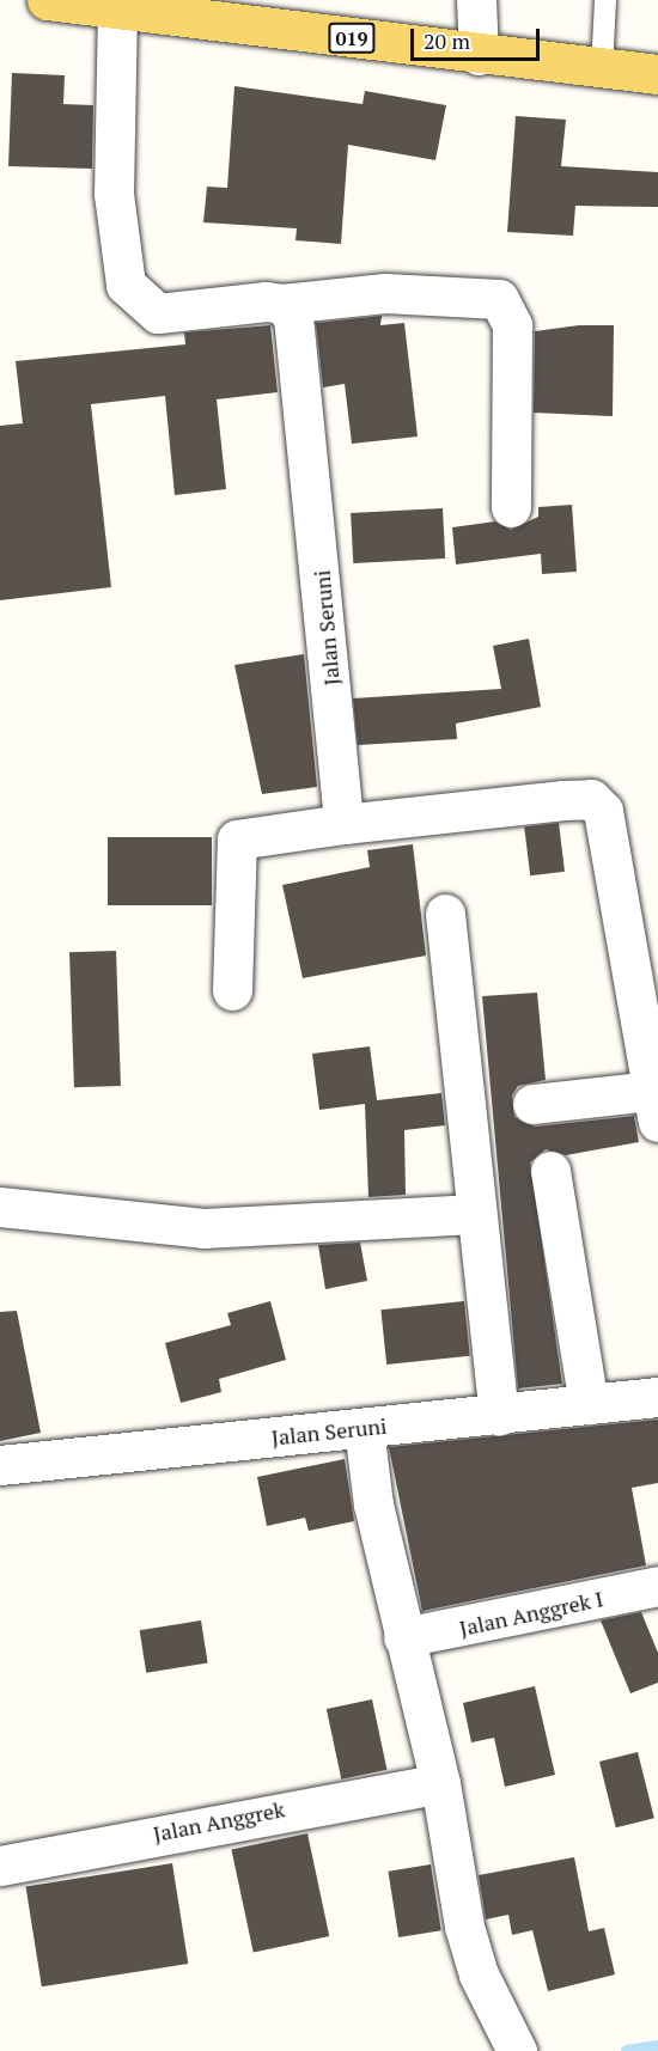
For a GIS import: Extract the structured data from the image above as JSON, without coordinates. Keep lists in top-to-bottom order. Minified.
{"streets":{"main road":["019"],"street":["Jalan Seruni","Jalan Anggrek I","Jalan Anggrek"]},"scale_bar":"20 m"}
